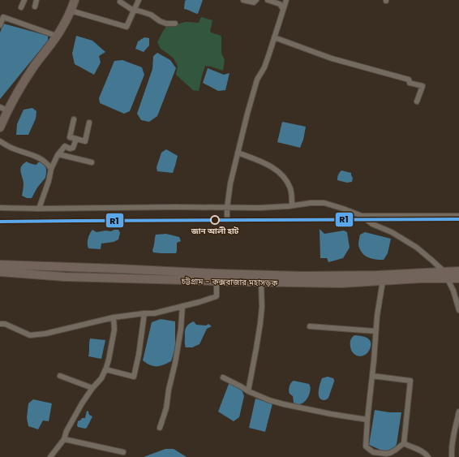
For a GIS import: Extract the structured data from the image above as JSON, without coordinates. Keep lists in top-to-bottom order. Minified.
{"streets":{"highway":["চট্টগ্রাম - কক্সবাজার মহাসড়ক"]},"places":["জান আলী হাট"],"lines":["transit line R1"]}
